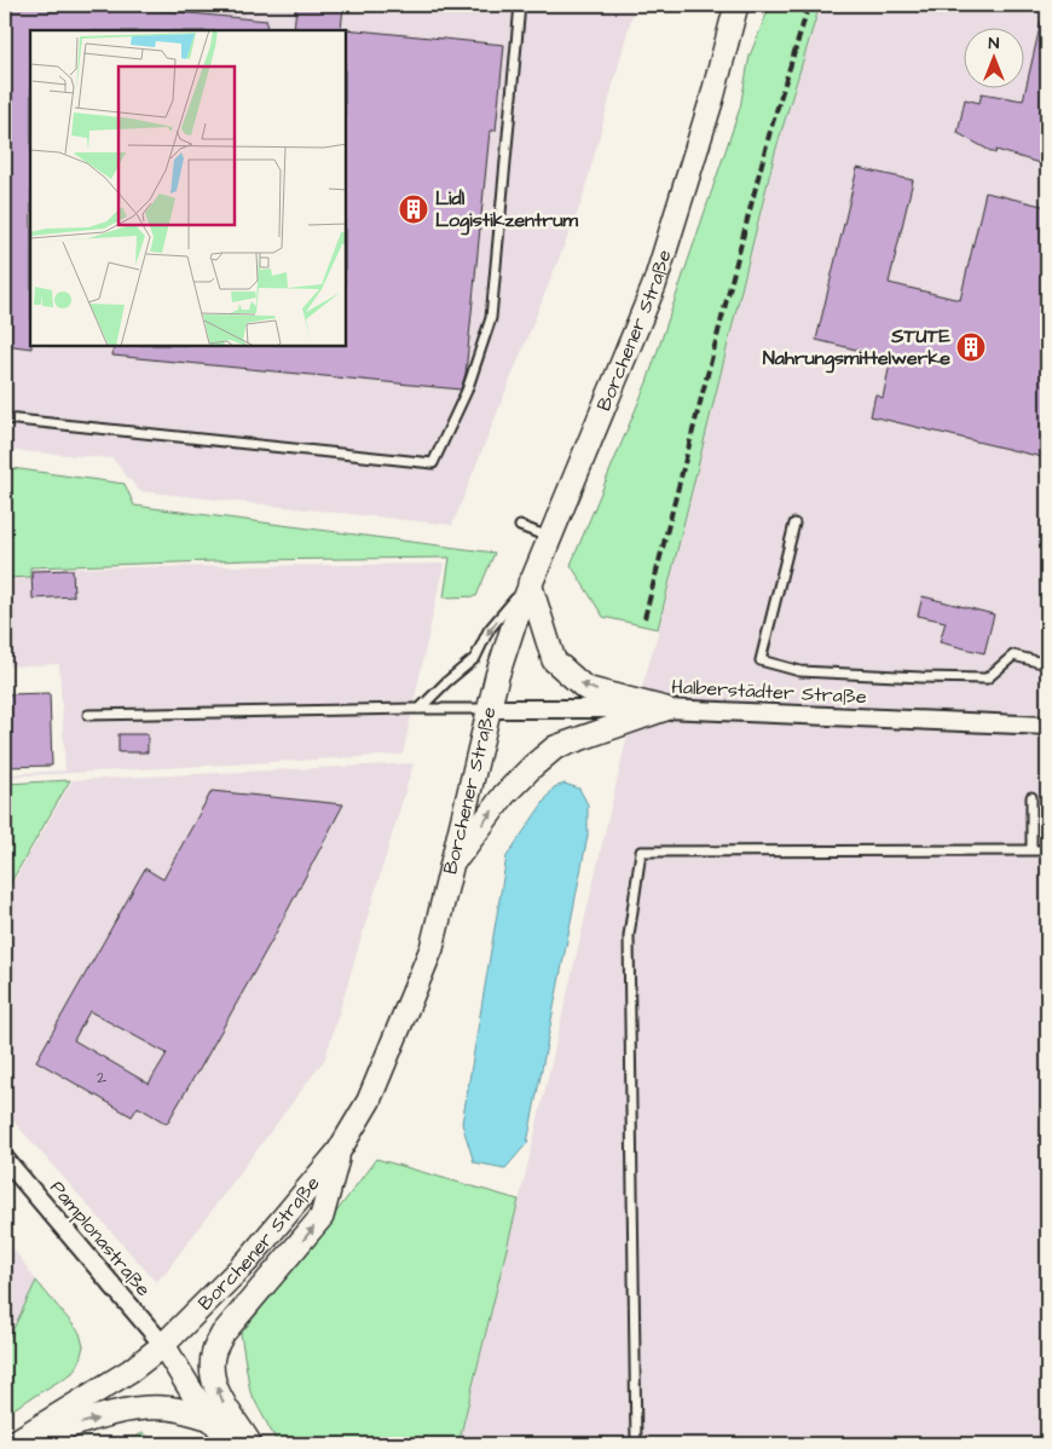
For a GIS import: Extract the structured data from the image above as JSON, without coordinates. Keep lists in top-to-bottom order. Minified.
{"streets":{"main road":["Borchener Straße"],"street":["Halberstädter Straße","Pamplonastraße"]},"crossings":[["Borchener Straße","Halberstädter Straße"],["Borchener Straße","Pamplonastraße"]],"places":{"building":["Lidl Logistikzentrum","STUTE Nahrungsmittelwerke"]},"house_numbers":["2"],"north":"top"}
